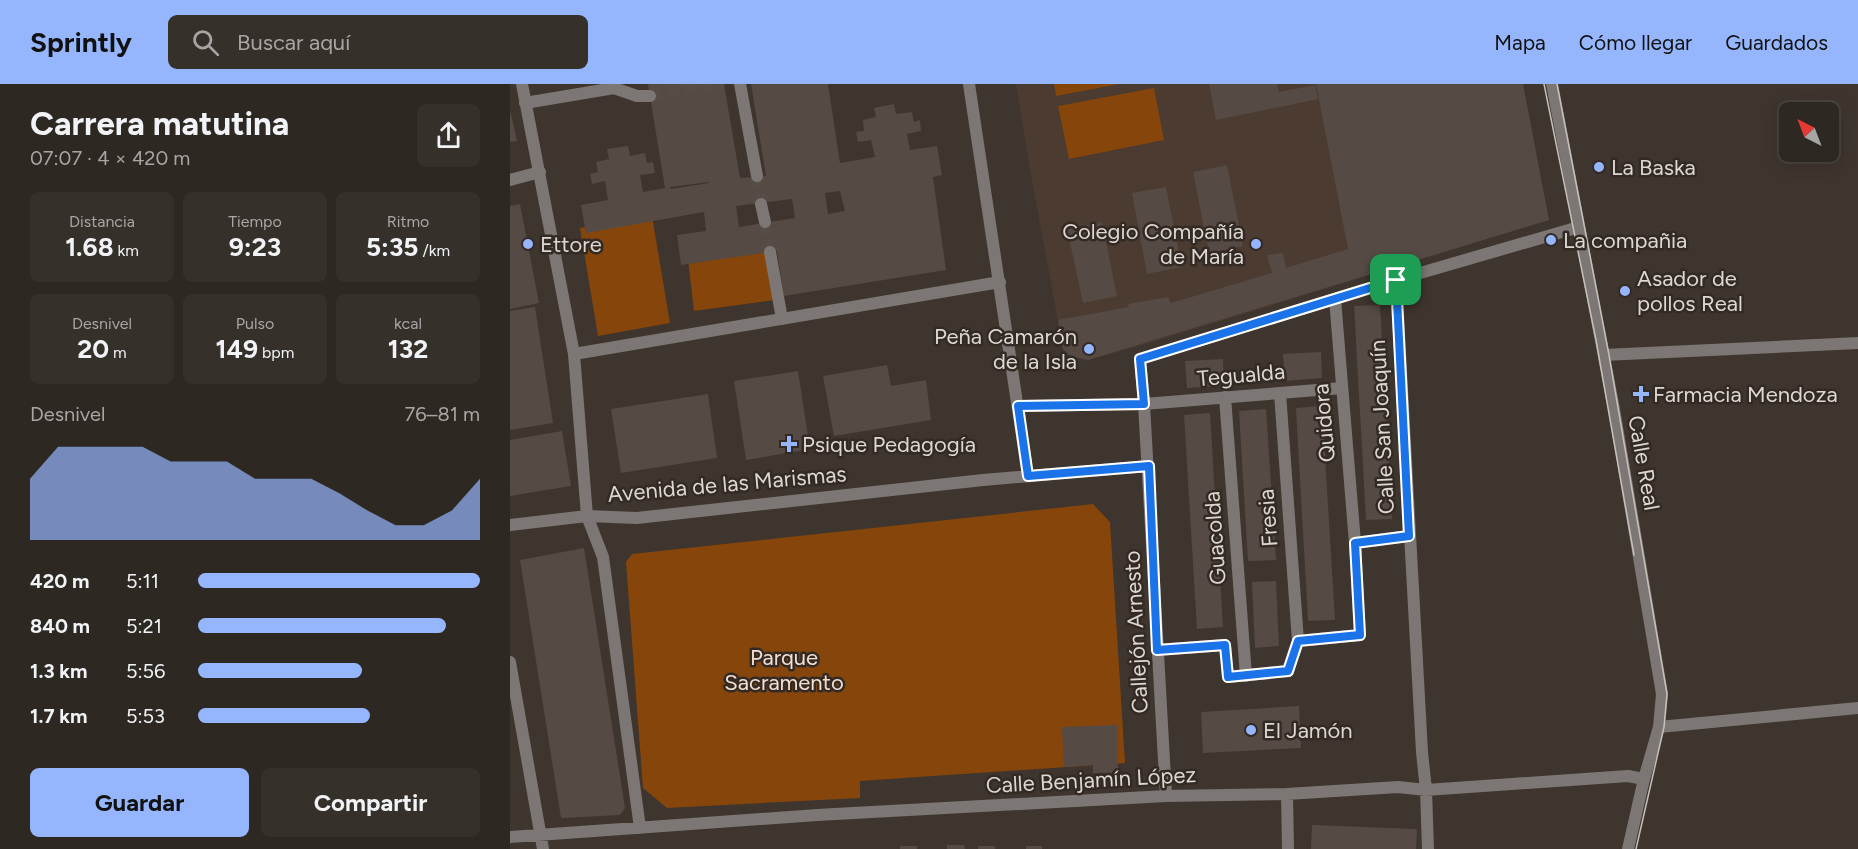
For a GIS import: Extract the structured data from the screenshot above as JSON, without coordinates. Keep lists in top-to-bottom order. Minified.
{"streets":{"street":["Tegualda","Quidora","Calle San Joaquín","Calle Real","Avenida de las Marismas","Fresia","Guacolda","Callejón Arnesto","Calle Benjamín López"]},"crossings":[["Tegualda","Quidora"],["Tegualda","Fresia"],["Tegualda","Guacolda"],["Quidora","Fresia"],["Calle San Joaquín","Calle Benjamín López"],["Calle Real","Calle Benjamín López"],["Avenida de las Marismas","Callejón Arnesto"],["Callejón Arnesto","Calle Benjamín López"]],"parks":["Parque Sacramento"],"places":{"other":["La Baska","La compañia","Ettore","Colegio Compañía de María","Asador de pollos Real","Peña Camarón de la Isla","El Jamón"],"health":["Farmacia Mendoza","Psique Pedagogía"]},"north":"top left","page":{"header":"Sprintly","search":"Buscar aquí","nav":["Mapa","Cómo llegar","Guardados"],"heading":["Carrera matutina","07:07 · 4 × 420 m"],"stats":[["Distancia","1.68 km"],["Tiempo","9:23"],["Ritmo","5:35 /km"],["Desnivel","20 m"],["Pulso","149 bpm"],["kcal","132"]],"chart":["Desnivel","76–81 m"],"list":[{"name":"420 m","note":"5:11"},{"name":"840 m","note":"5:21"},{"name":"1.3 km","note":"5:56"},{"name":"1.7 km","note":"5:53"}],"buttons":["Guardar","Compartir"]}}
